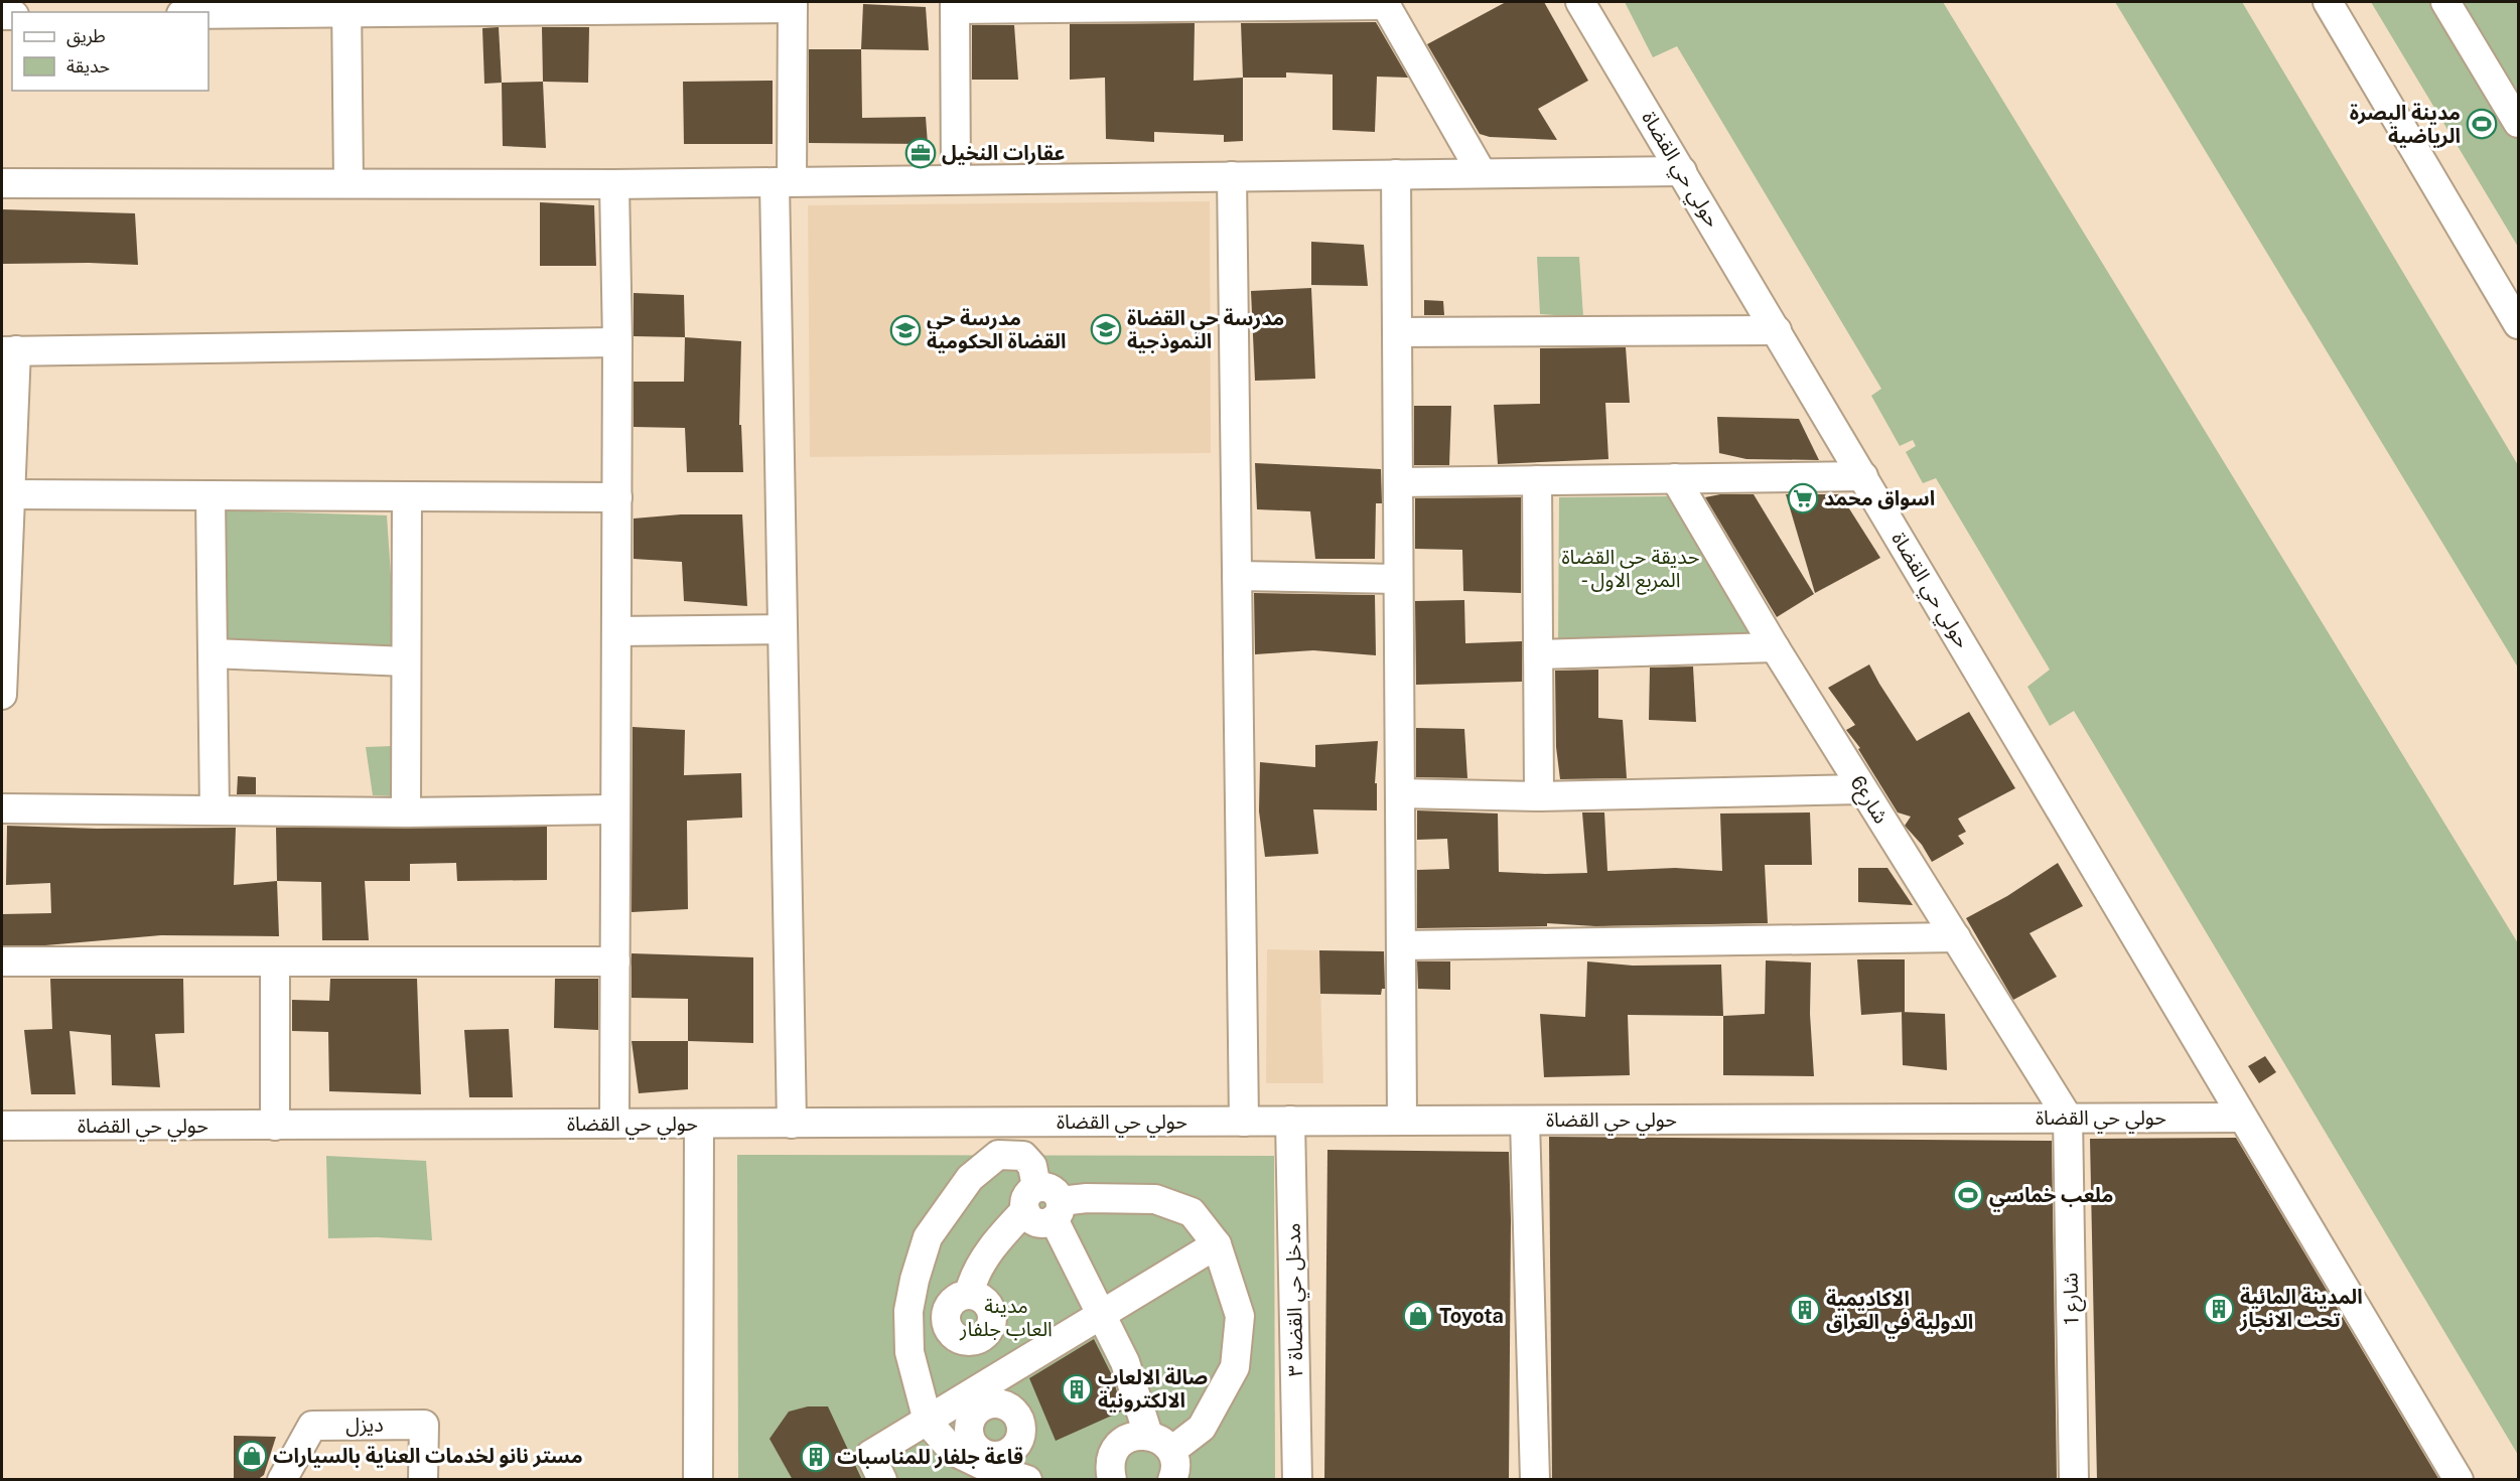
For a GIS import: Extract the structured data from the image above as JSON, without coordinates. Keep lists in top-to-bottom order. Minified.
{"streets":{"street":["حولي حي القضاة","شارع6","شارع 1","مدخل حي القضاة ٣","ديزل"]},"crossings":[["حولي حي القضاة","شارع6"],["حولي حي القضاة","شارع 1"],["حولي حي القضاة","مدخل حي القضاة ٣"],["شارع6","شارع 1"]],"parks":["حديقة حي القضاة - المربع الاول","مدينة العاب جلفار"],"places":{"sports":["مدينة البصرة الرياضية","ملعب خماسي"],"office":["عقارات النخيل"],"school or university":["مدرسة حي القضاة النموذجية","مدرسة حي القضاة الحكومية"],"supermarket":["اسواق محمد"],"building":["المدينة المائية تحت الانجاز","الاكاديمية الدولية في العراق","صالة الالعاب الالكترونية","قاعة جلفار للمناسبات"],"shop":["Toyota","مستر نانو لخدمات العناية بالسيارات"]},"legend":["طريق","حديقة"]}
